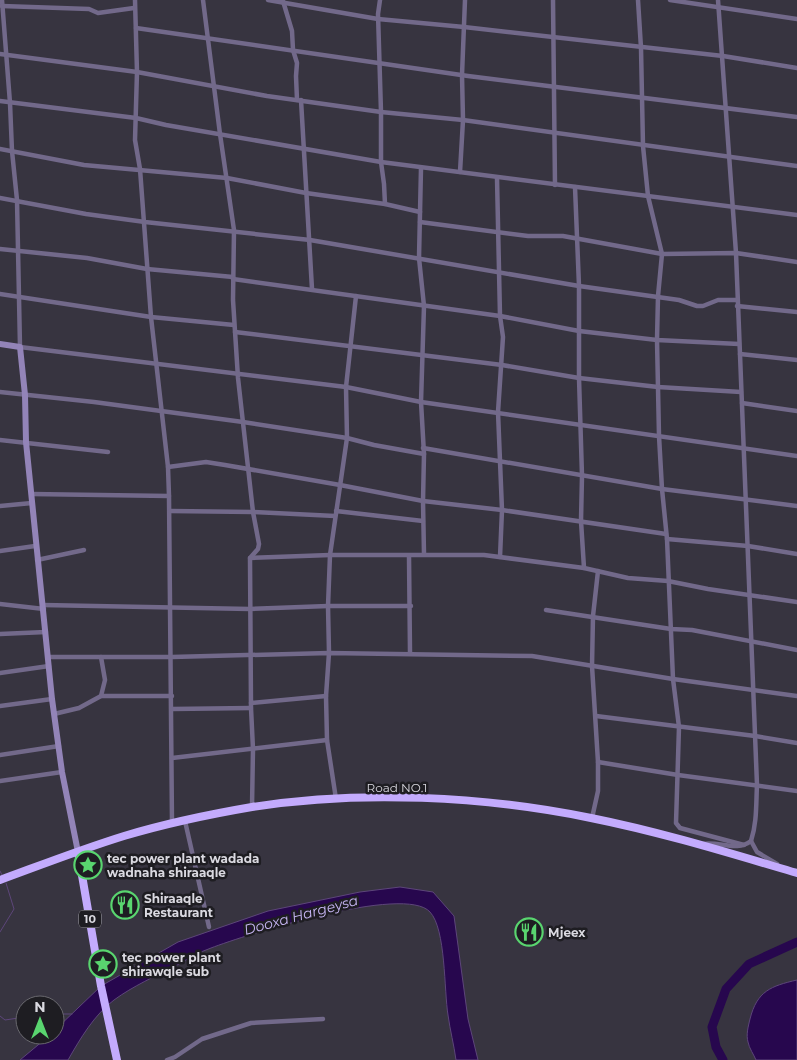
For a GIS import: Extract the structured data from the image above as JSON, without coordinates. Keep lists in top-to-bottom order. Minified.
{"streets":{"highway":["Road NO.1","10"]},"crossings":[["Road NO.1","10"]],"water":["Dooxa Hargeysa"],"places":{"place":["tec power plant wadada wadnaha shiraaqle","tec power plant shirawqle sub"],"restaurant":["Shiraaqle Restaurant","Mjeex"]},"north":"top"}
